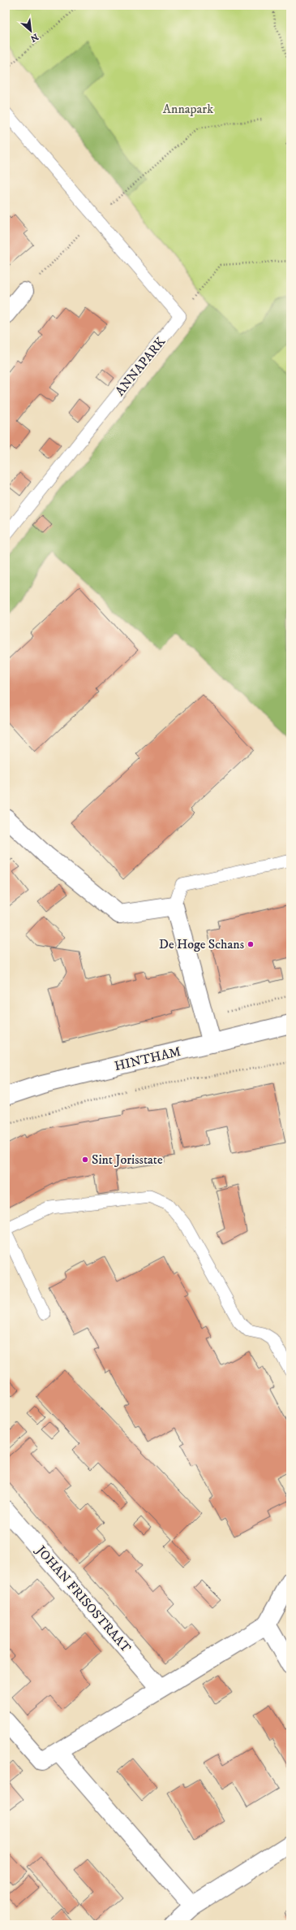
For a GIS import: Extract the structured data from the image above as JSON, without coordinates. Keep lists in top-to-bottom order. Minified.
{"streets":{"street":["HINTHAM","JOHAN FRISOSTRAAT"],"lane":["ANNAPARK"]},"parks":["Annapark"],"places":["De Hoge Schans","Sint Jorisstate"],"north":"bottom right"}
